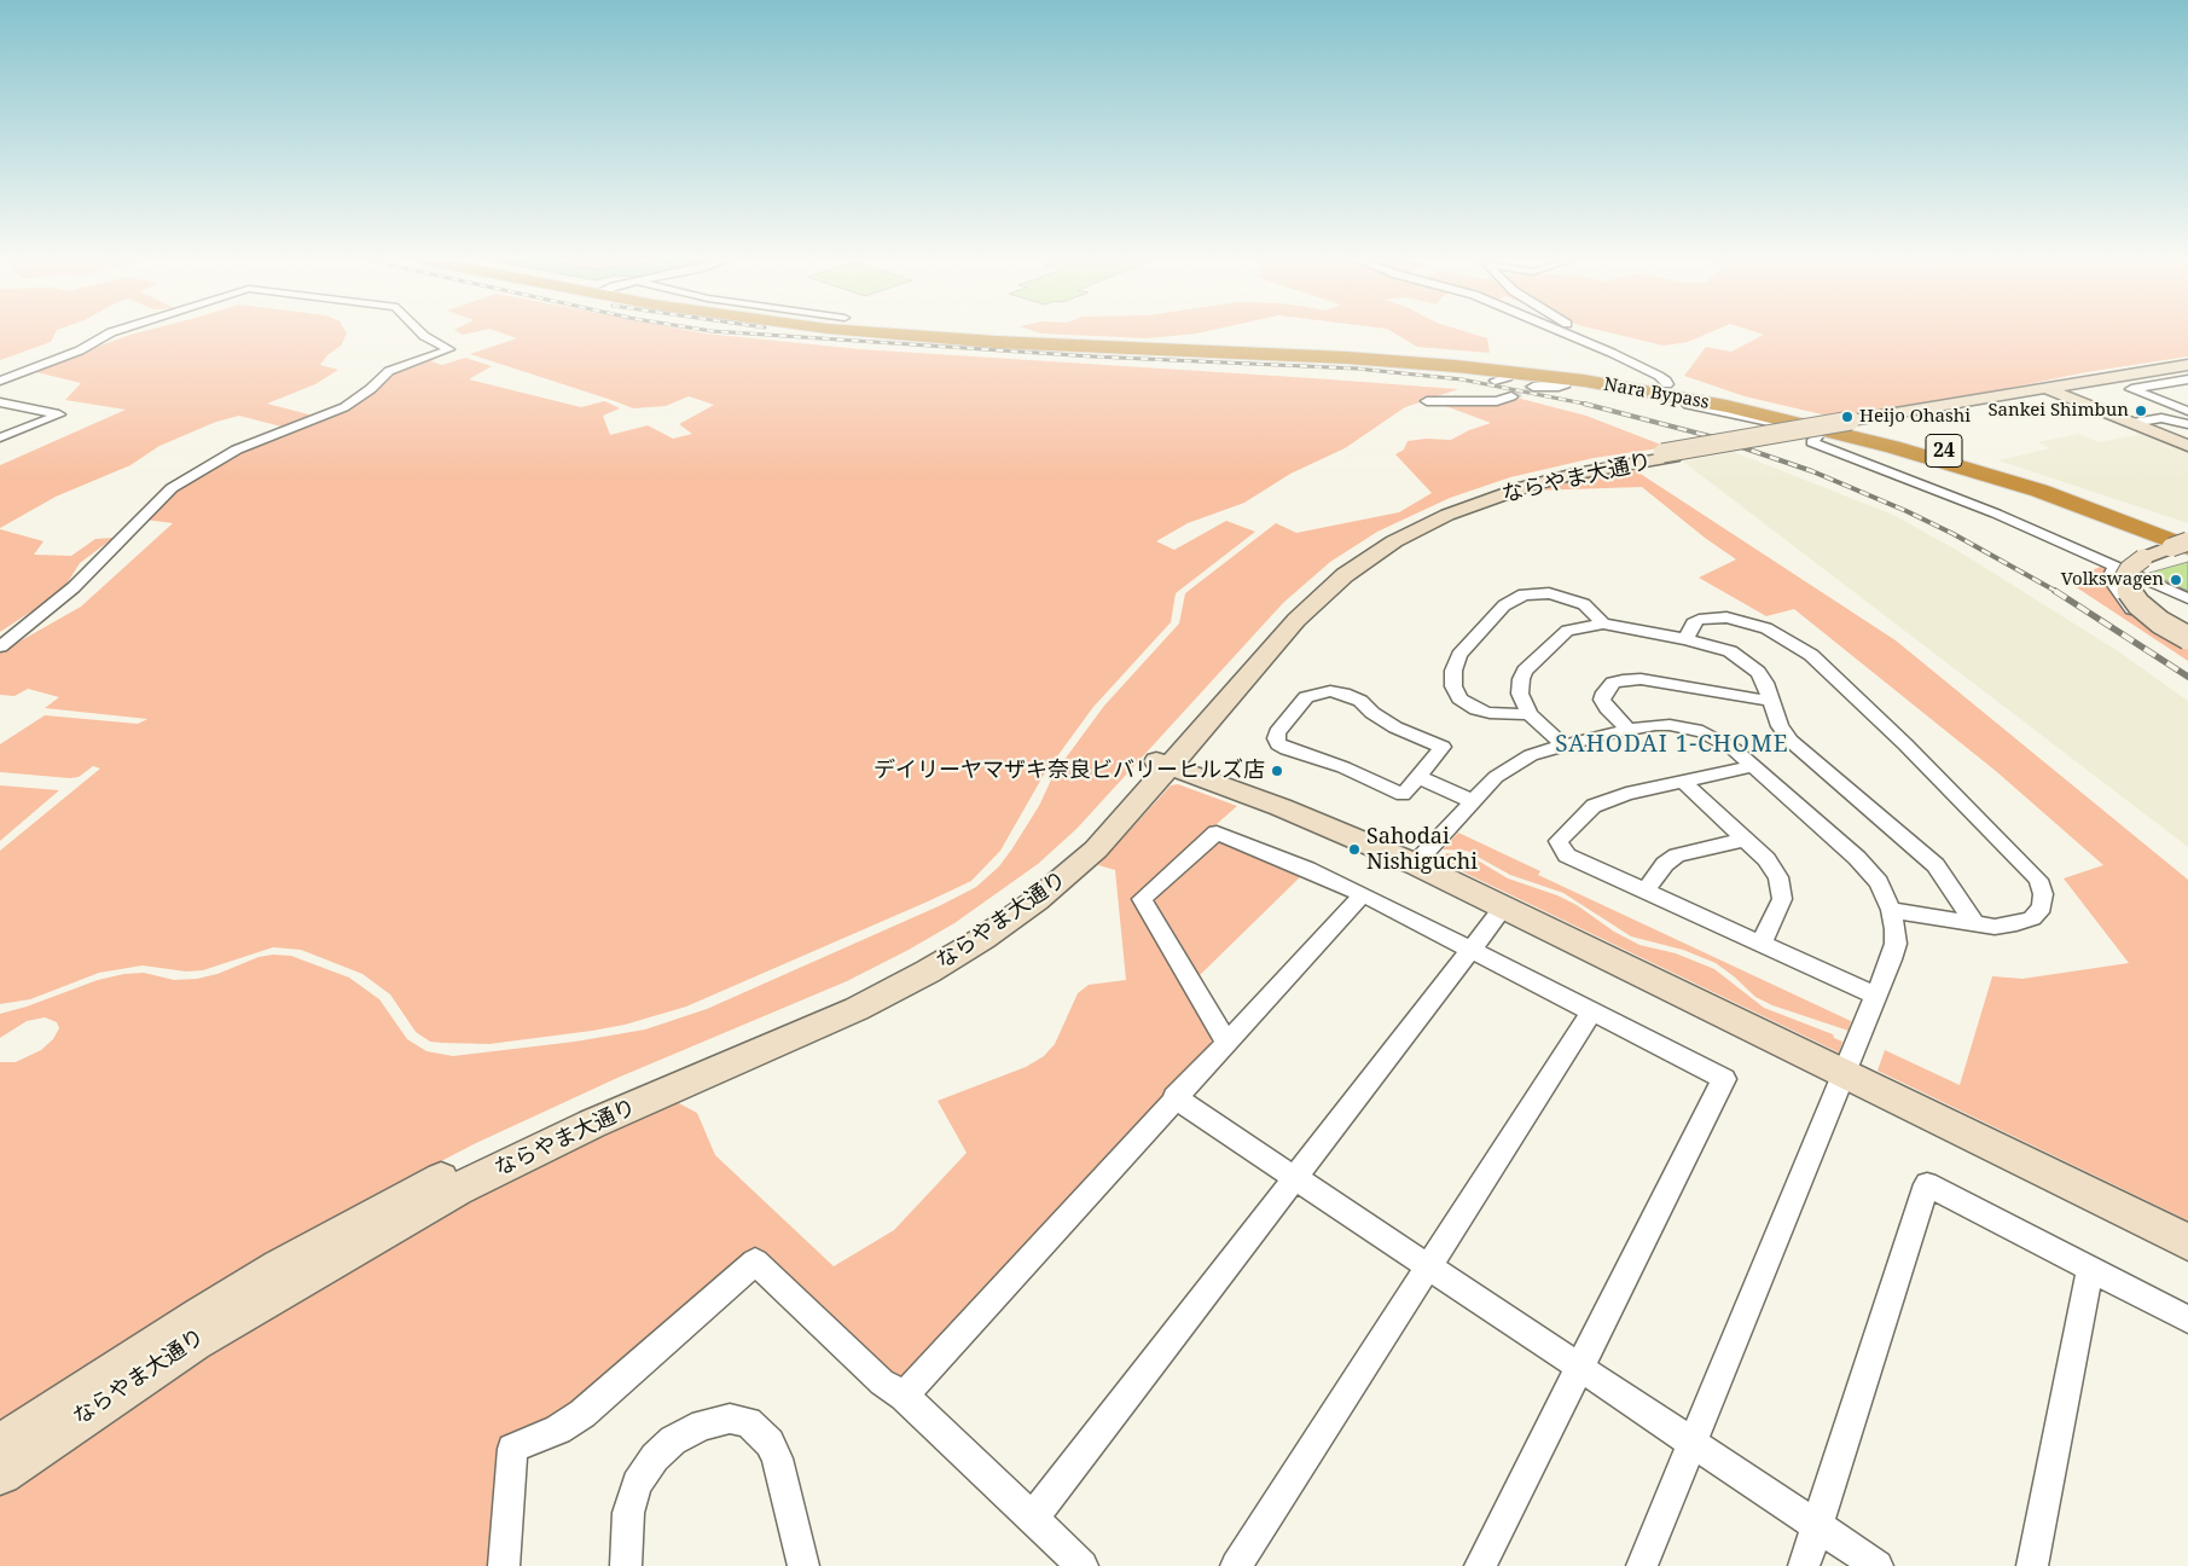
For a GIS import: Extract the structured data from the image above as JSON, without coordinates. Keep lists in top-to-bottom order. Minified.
{"streets":{"highway":["Nara Bypass","24"],"street":["ならやま大通り"]},"crossings":[["Nara Bypass","24"]],"districts":["SAHODAI 1-CHOME"],"places":["Sankei Shimbun","Heijo Ohashi","Volkswagen","デイリーヤマザキ奈良ビバリーヒルズ店","Sahodai Nishiguchi"]}
